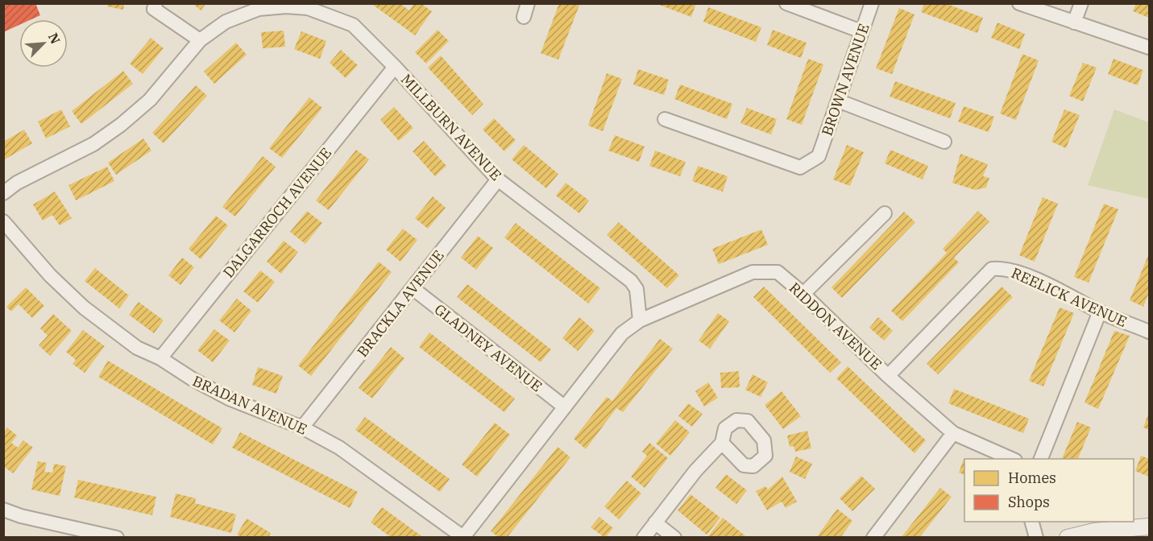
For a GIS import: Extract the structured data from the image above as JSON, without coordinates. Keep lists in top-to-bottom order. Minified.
{"streets":{"street":["BROWN AVENUE","MILLBURN AVENUE","DALGARROCH AVENUE","REELICK AVENUE","BRACKLA AVENUE","RIDDON AVENUE","GLADNEY AVENUE","BRADAN AVENUE"]},"crossings":[["MILLBURN AVENUE","DALGARROCH AVENUE"],["MILLBURN AVENUE","BRACKLA AVENUE"],["MILLBURN AVENUE","RIDDON AVENUE"],["DALGARROCH AVENUE","BRADAN AVENUE"],["REELICK AVENUE","RIDDON AVENUE"],["BRACKLA AVENUE","GLADNEY AVENUE"],["BRACKLA AVENUE","BRADAN AVENUE"]],"legend":["Homes","Shops"],"north":"top right"}
